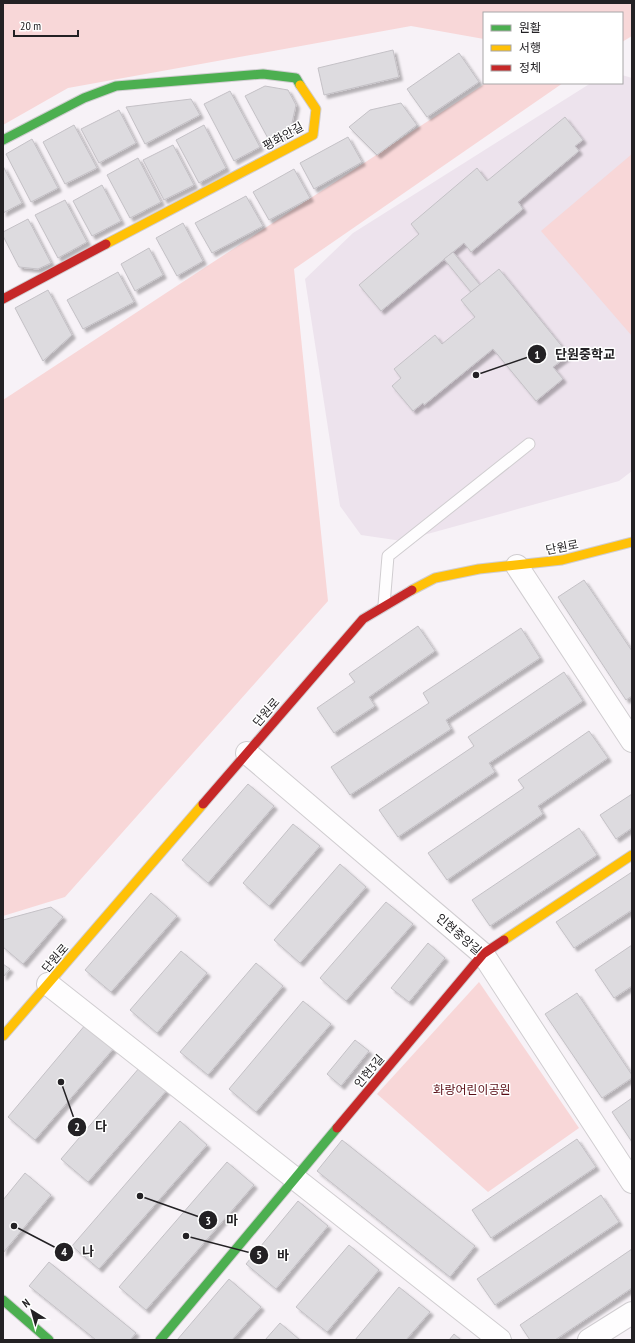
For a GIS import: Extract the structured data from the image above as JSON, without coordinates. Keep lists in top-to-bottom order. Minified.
{"streets":{"street":["평화안길","단원로","인현중앙길","인현3길"]},"crossings":[["단원로","인현중앙길"],["인현중앙길","인현3길"]],"parks":["화랑어린이공원"],"places":["단원중학교","다","마","나","바"],"legend":["원활","서행","정체"],"scale_bar":"20 m","north":"top left"}
